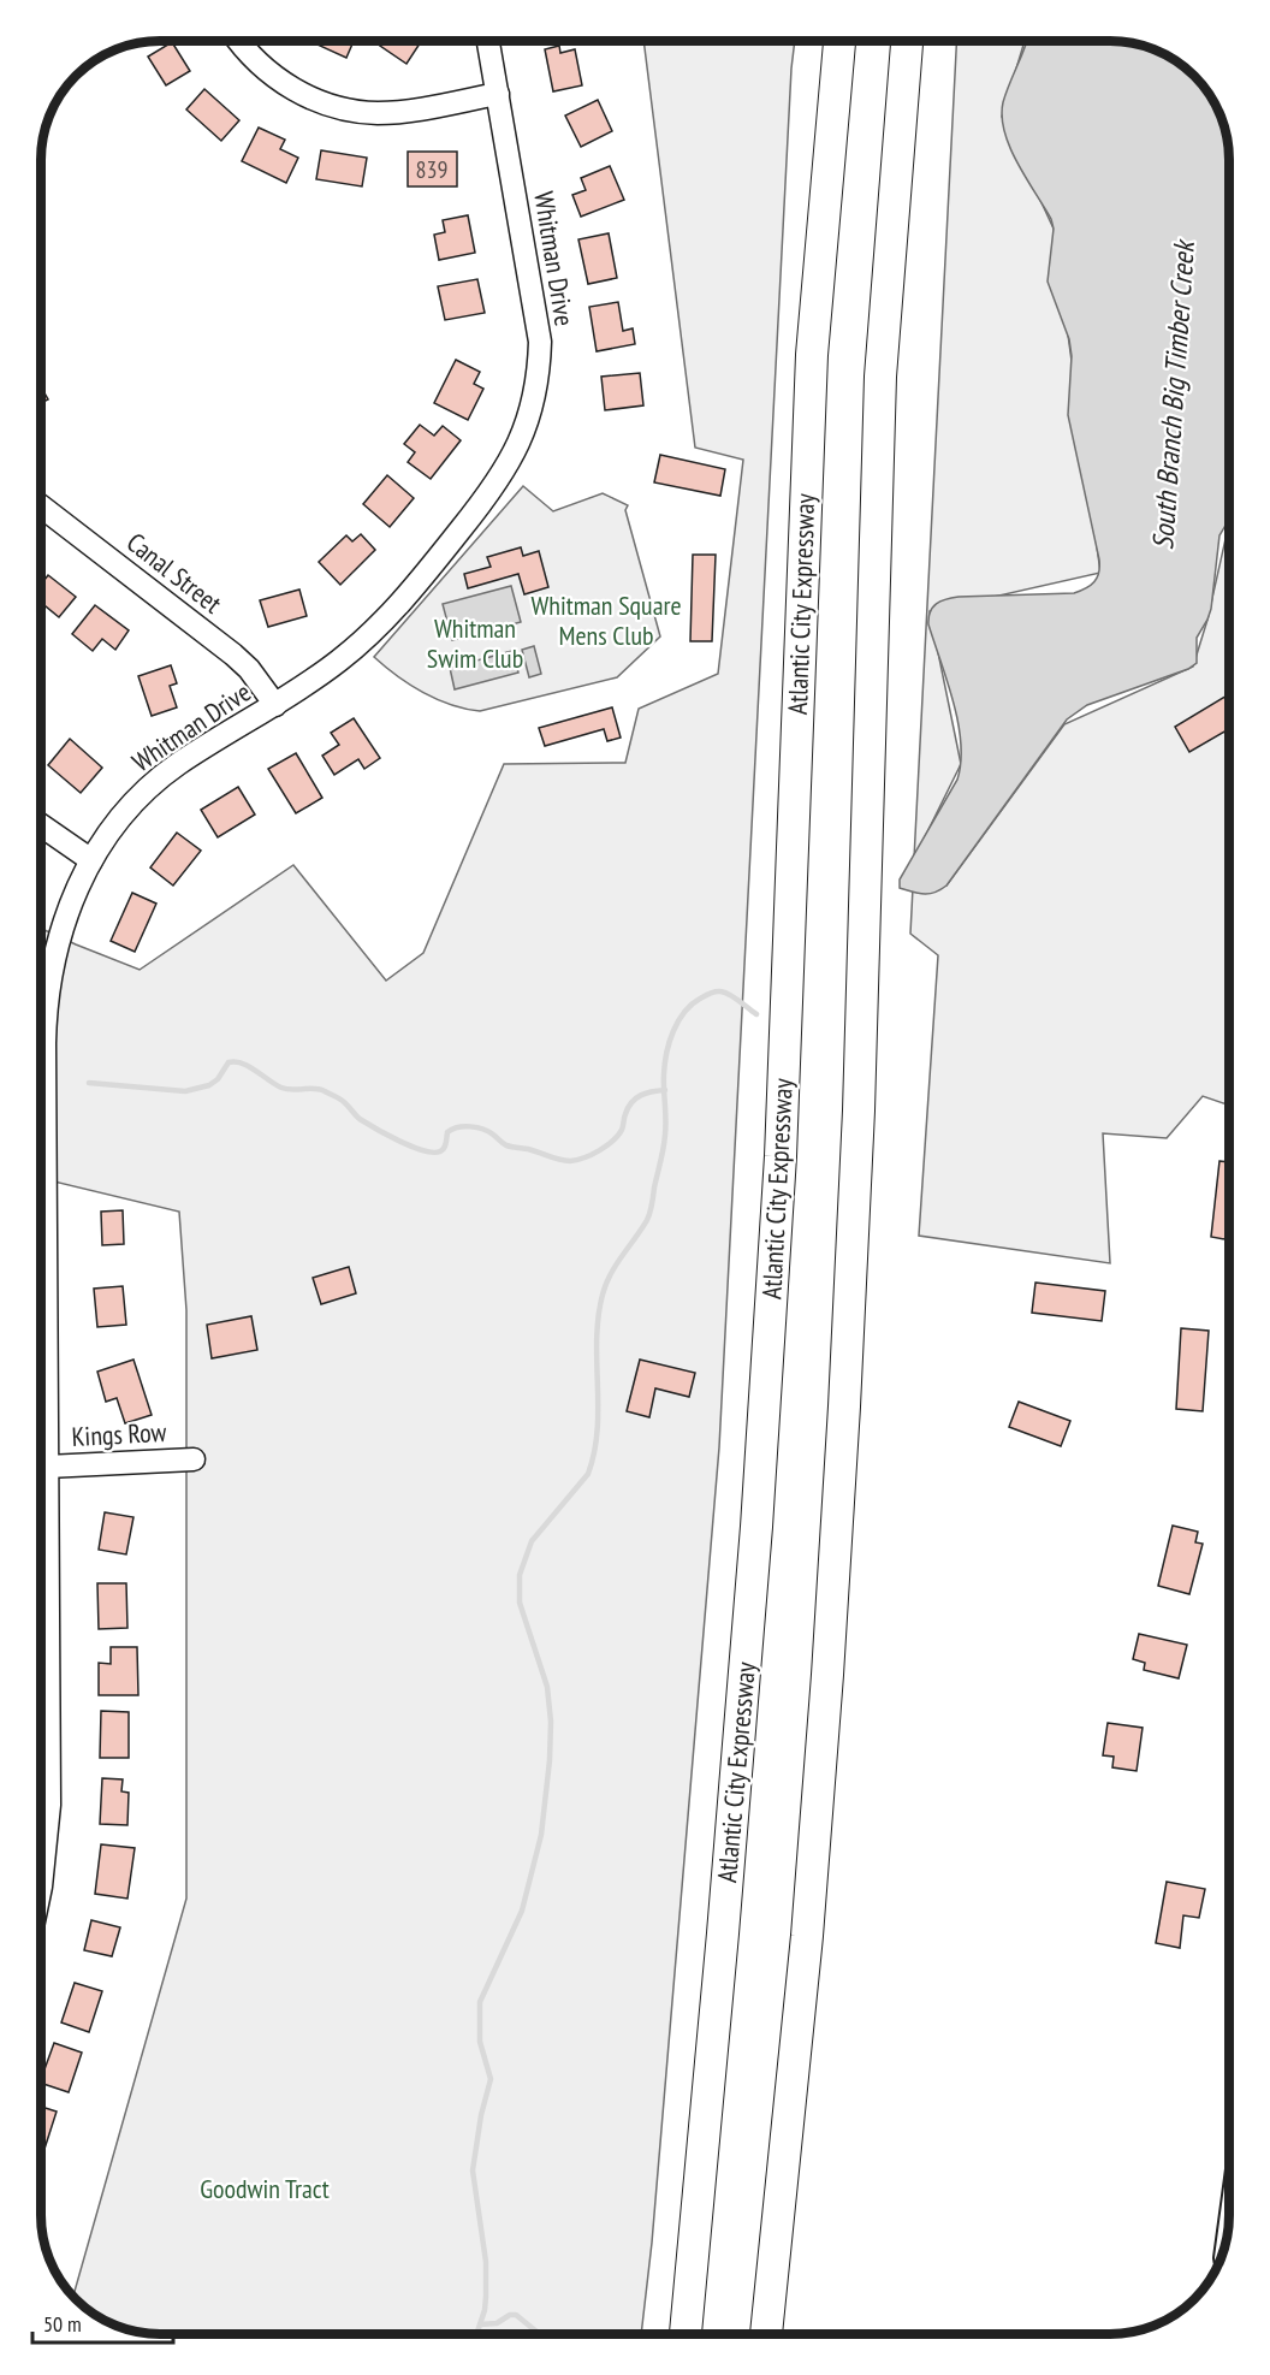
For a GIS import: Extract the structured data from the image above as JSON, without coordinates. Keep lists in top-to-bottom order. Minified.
{"streets":{"highway":["Atlantic City Expressway"],"street":["Whitman Drive","Canal Street","Kings Row"]},"crossings":[["Whitman Drive","Canal Street"],["Whitman Drive","Kings Row"]],"water":["South Branch Big Timber Creek"],"parks":["Whitman Square Mens Club","Whitman Swim Club","Goodwin Tract"],"house_numbers":["839"],"scale_bar":"50 m"}
